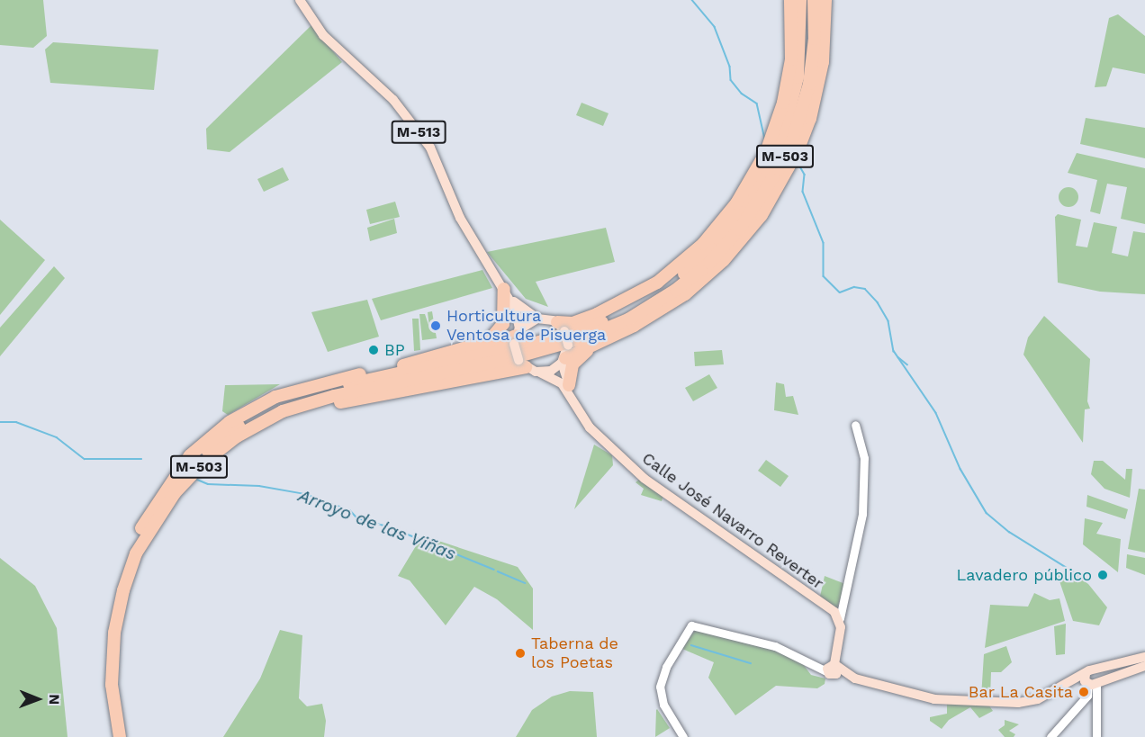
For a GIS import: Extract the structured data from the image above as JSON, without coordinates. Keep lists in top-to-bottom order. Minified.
{"streets":{"highway":["M-503"],"main road":["M-513","Calle José Navarro Reverter"]},"crossings":[["M-513","M-503"],["M-513","Calle José Navarro Reverter"],["M-503","Calle José Navarro Reverter"]],"water":["Arroyo de las Viñas"],"places":["Horticultura Ventosa de Pisuerga","BP","Lavadero público","Taberna de los Poetas","Bar La Casita"],"north":"right"}
